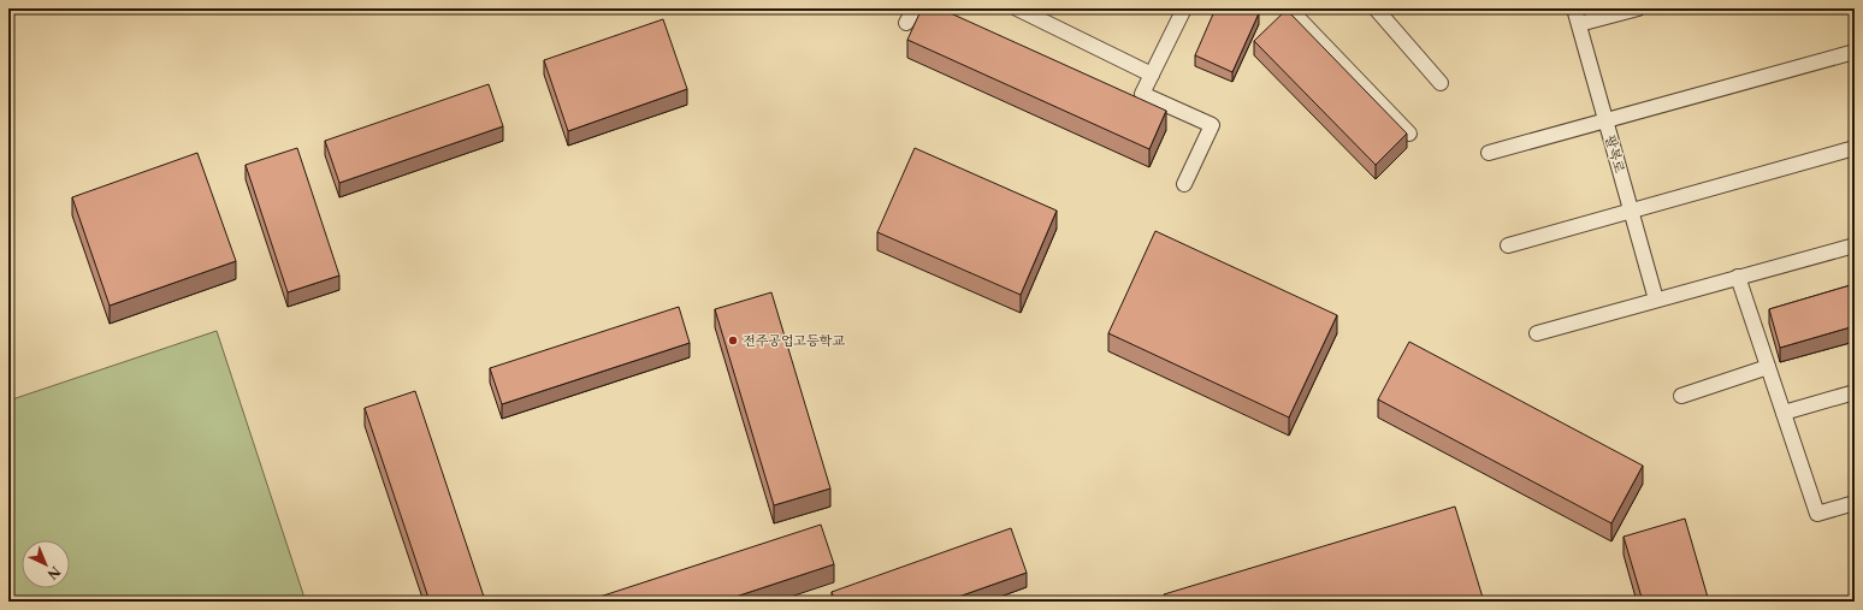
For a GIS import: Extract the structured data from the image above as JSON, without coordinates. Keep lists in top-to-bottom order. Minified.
{"streets":{"lane":["팔복로"]},"places":["전주공업고등학교"],"north":"bottom right"}
